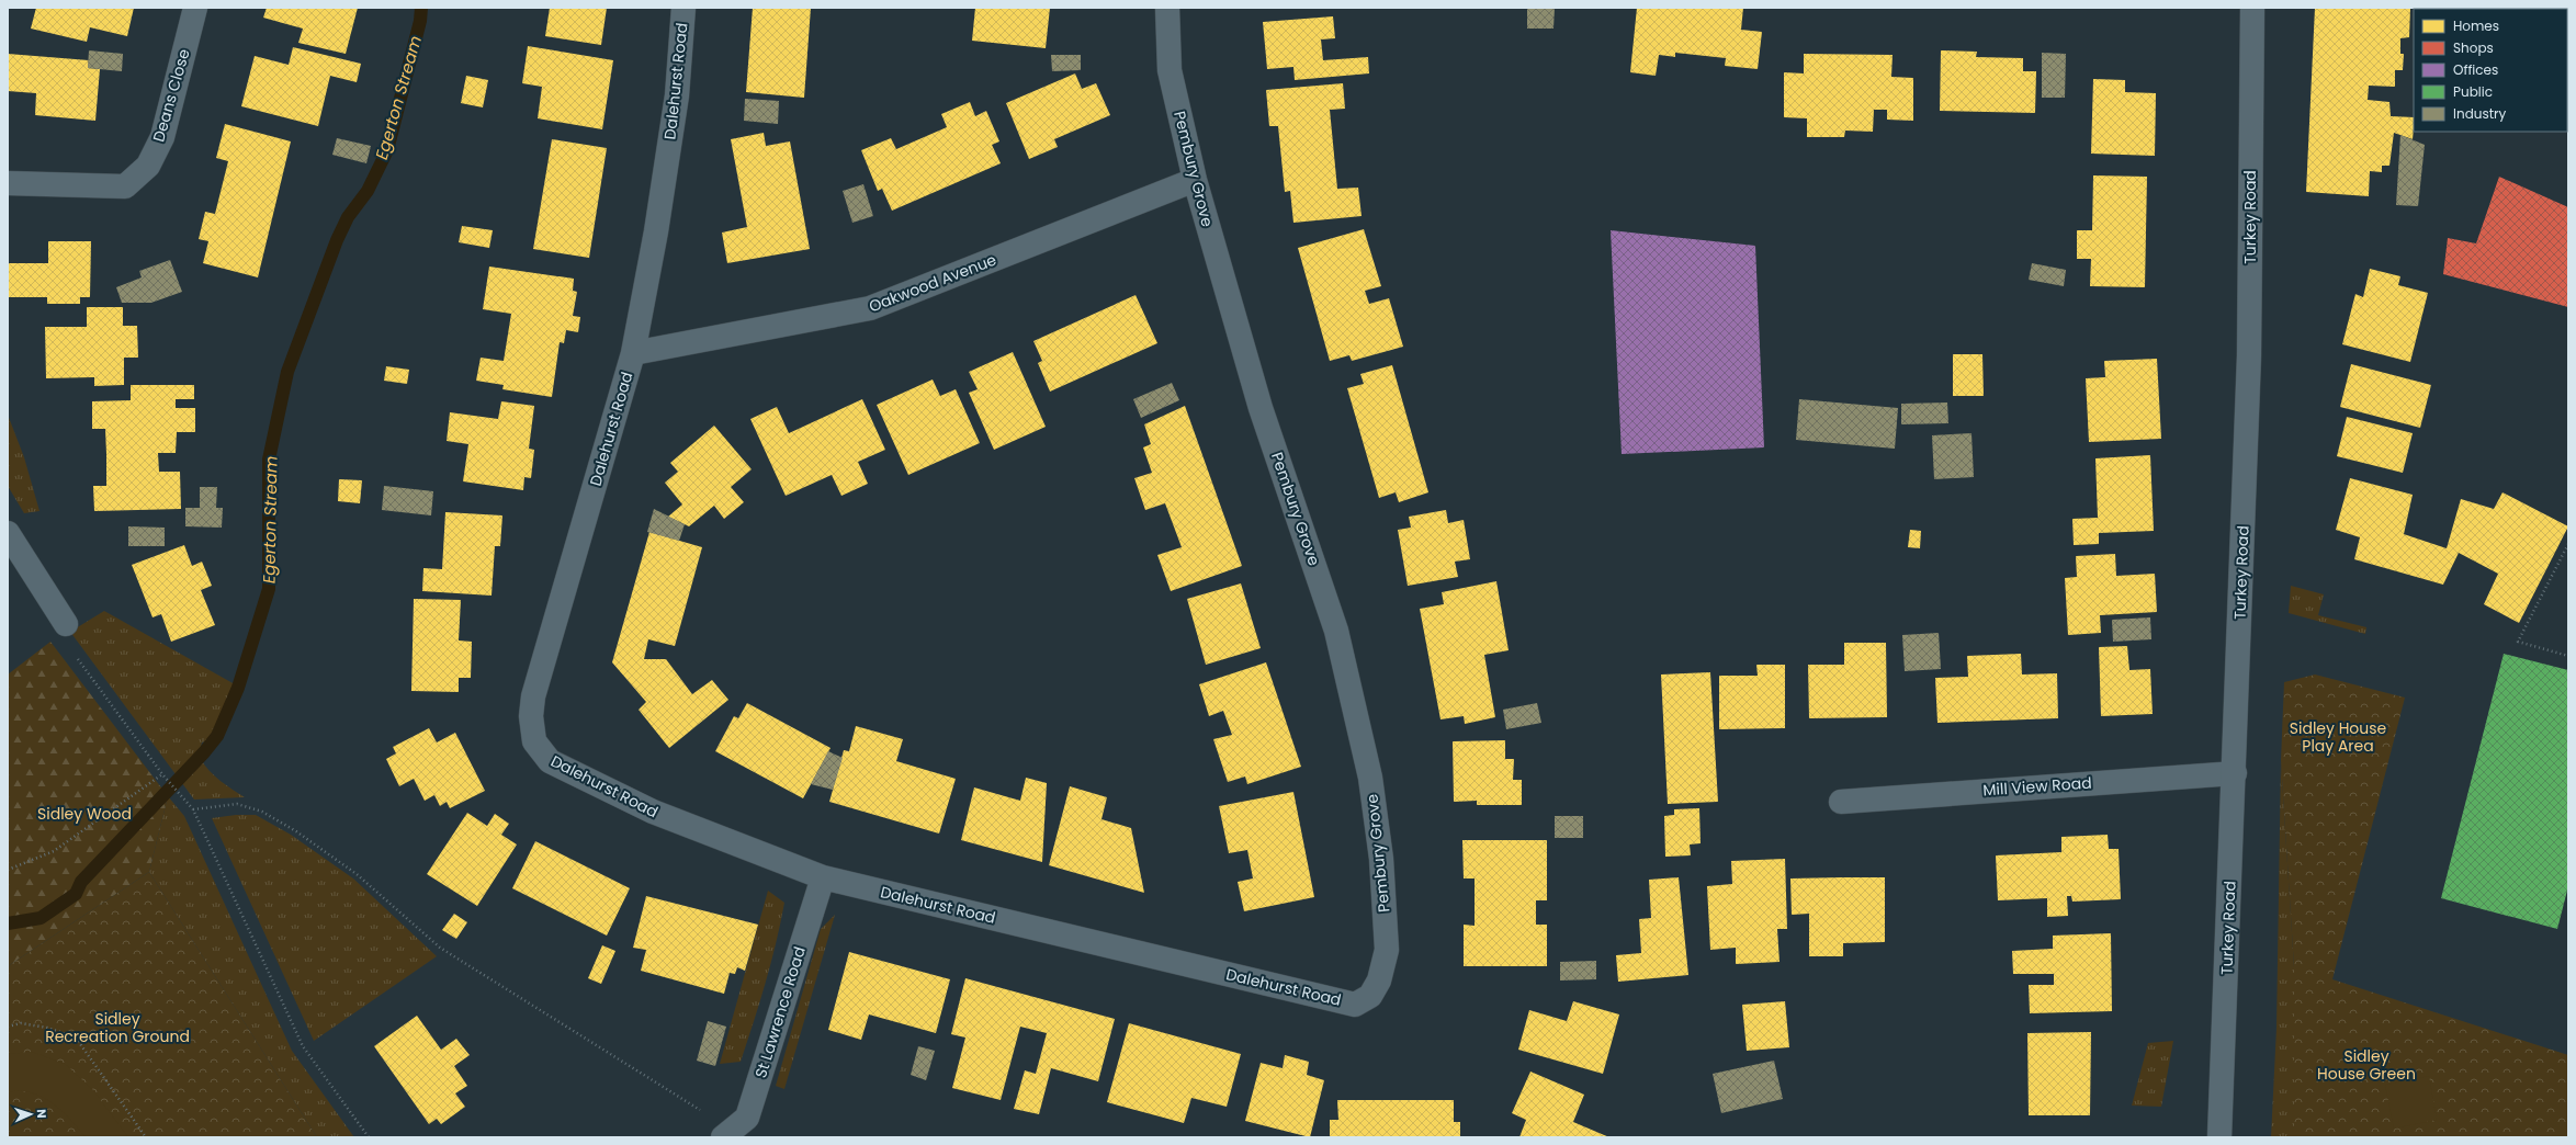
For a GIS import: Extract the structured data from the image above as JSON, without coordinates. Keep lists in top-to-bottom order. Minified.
{"streets":{"street":["Dalehurst Road","Deans Close","Pembury Grove","Turkey Road","Oakwood Avenue","Mill View Road","St Lawrence Road"]},"crossings":[["Dalehurst Road","Pembury Grove"],["Dalehurst Road","Oakwood Avenue"],["Dalehurst Road","St Lawrence Road"],["Pembury Grove","Oakwood Avenue"],["Turkey Road","Mill View Road"]],"water":["Egerton Stream"],"parks":["Sidley House Play Area","Sidley Wood","Sidley Recreation Ground","Sidley House Green"],"legend":["Homes","Shops","Offices","Public","Industry"],"north":"right"}
